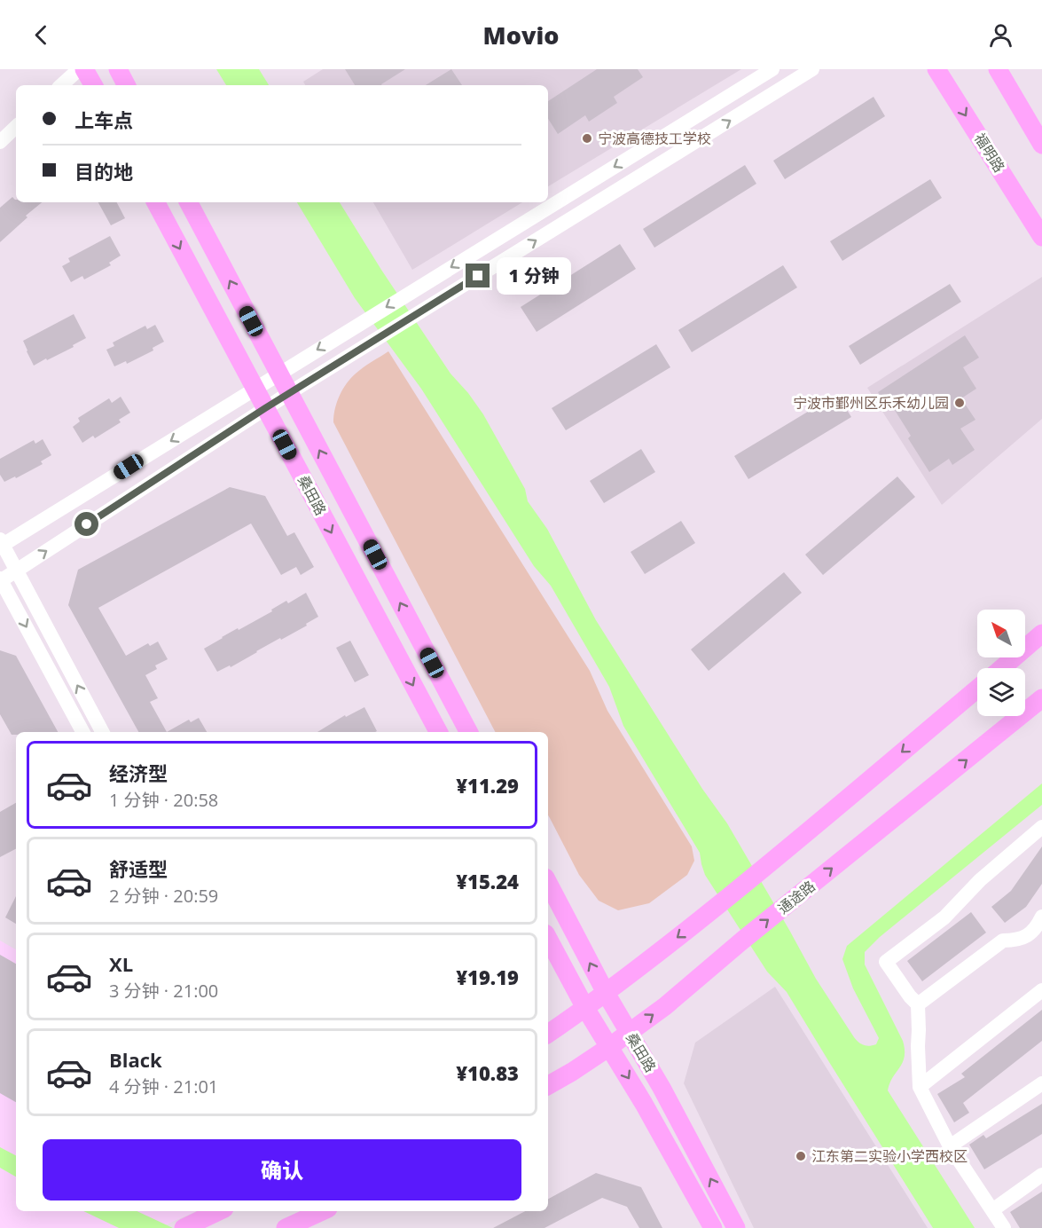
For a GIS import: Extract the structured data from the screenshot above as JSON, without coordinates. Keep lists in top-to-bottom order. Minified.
{"streets":{"main road":["福明路","桑田路","通途路"]},"crossings":[["桑田路","通途路"]],"places":["宁波高德技工学校","宁波市鄞州区乐禾幼儿园","江东第二实验小学西校区"],"north":"top left","page":{"header":"Movio","banner":["上车点","目的地"],"bubble":"1 分钟","list":[{"name":"经济型","note":"1 分钟 · 20:58","value":"¥11.29"},{"name":"舒适型","note":"2 分钟 · 20:59","value":"¥15.24"},{"name":"XL","note":"3 分钟 · 21:00","value":"¥19.19"},{"name":"Black","note":"4 分钟 · 21:01","value":"¥10.83"}],"buttons":"确认"}}
